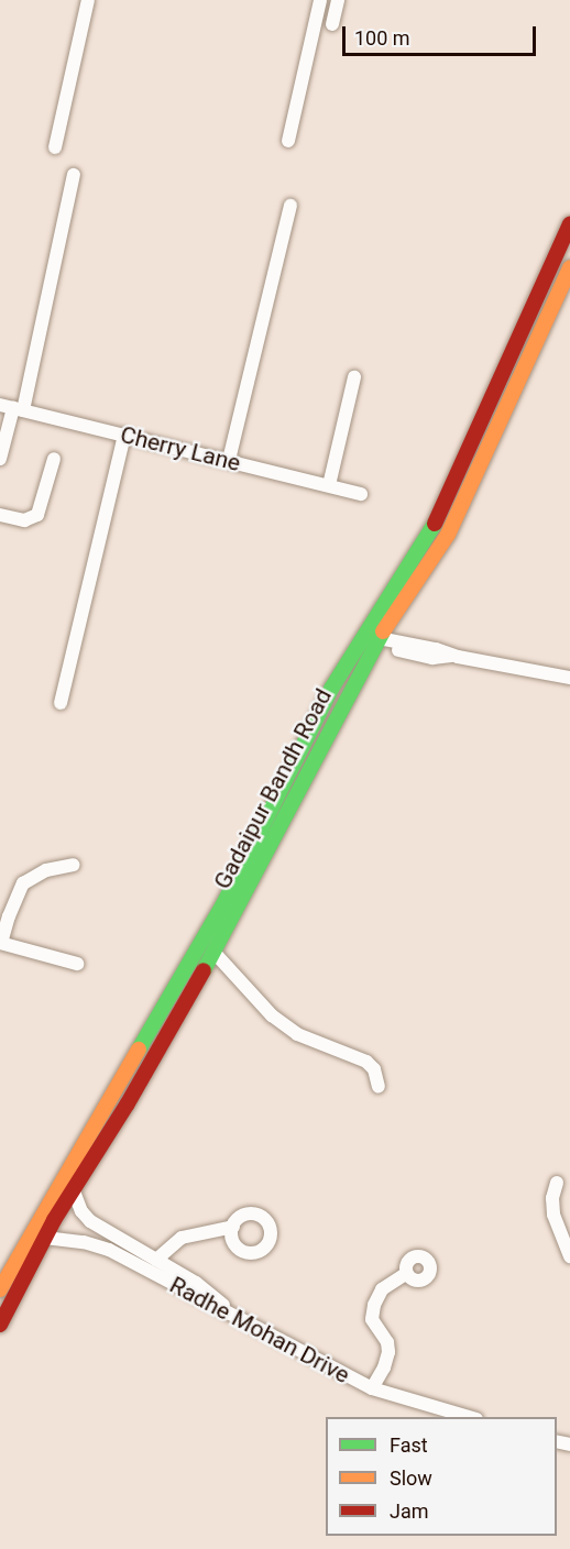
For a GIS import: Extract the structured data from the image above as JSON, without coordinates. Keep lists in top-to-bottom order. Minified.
{"streets":{"street":["Cherry Lane","Gadaipur Bandh Road","Radhe Mohan Drive"]},"crossings":[["Gadaipur Bandh Road","Radhe Mohan Drive"]],"legend":["Fast","Slow","Jam"],"scale_bar":"100 m"}
